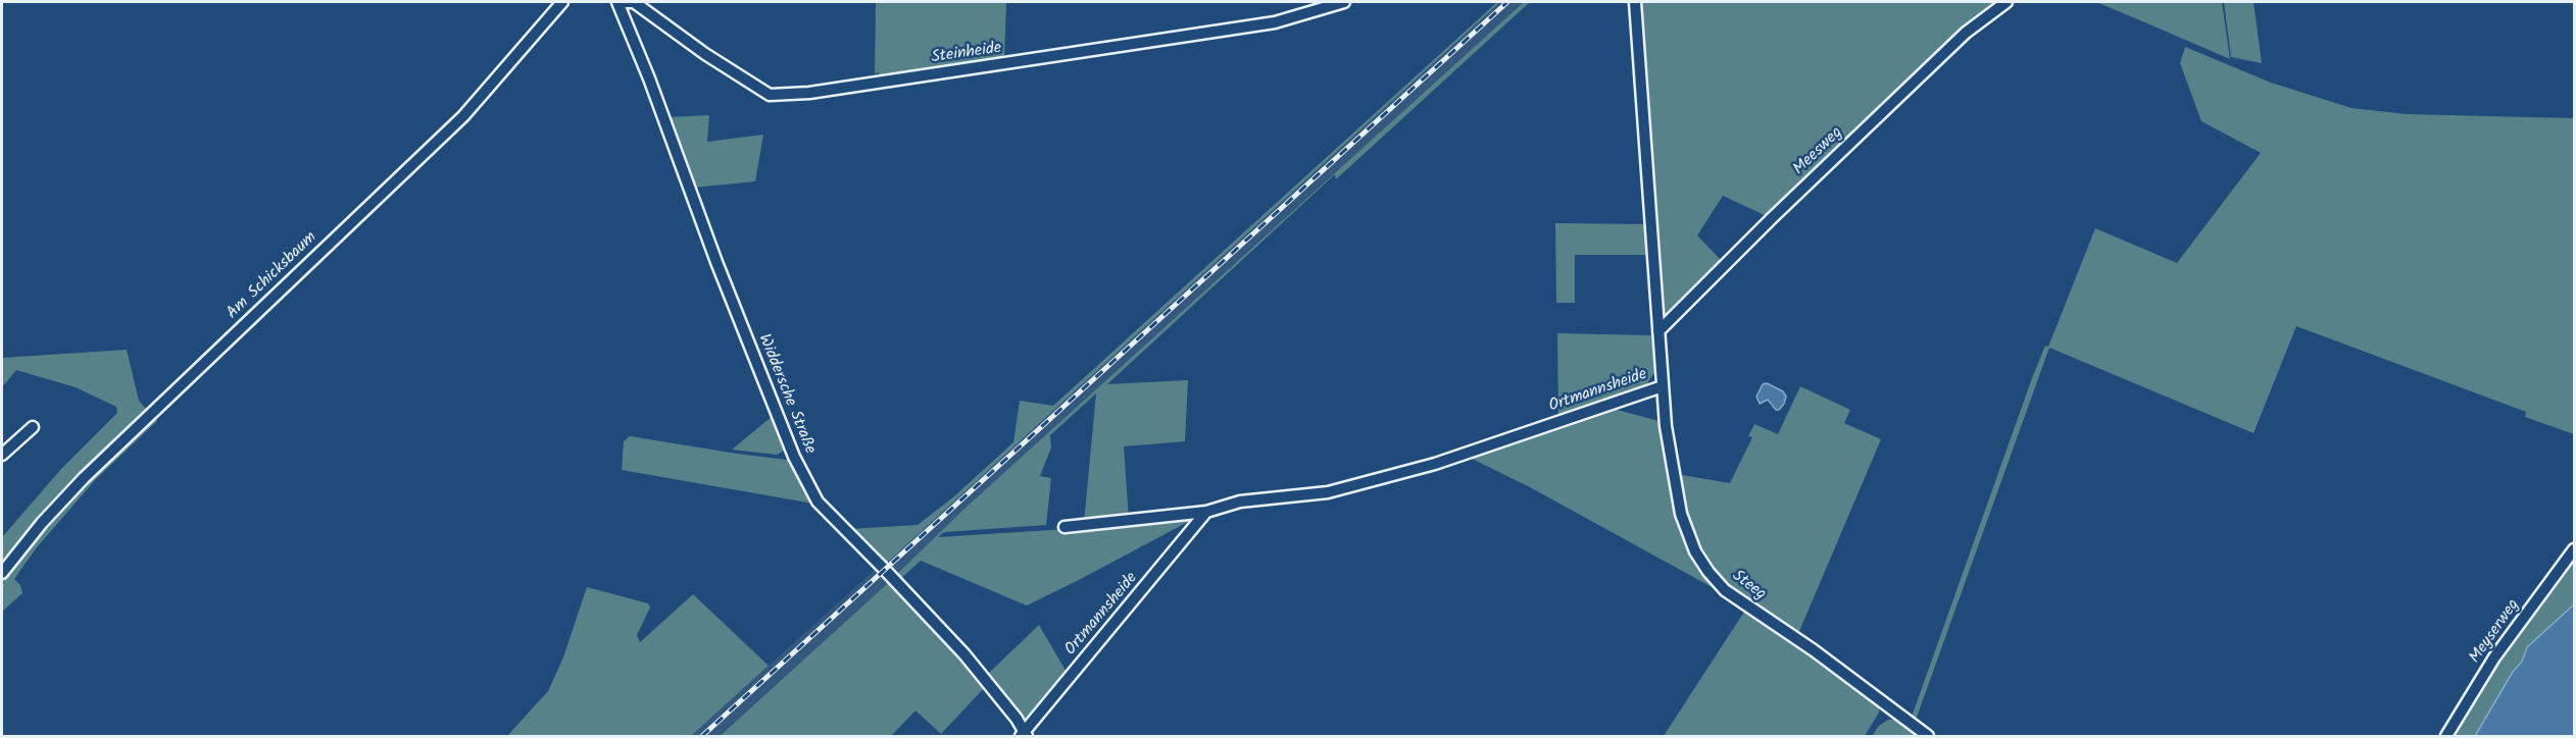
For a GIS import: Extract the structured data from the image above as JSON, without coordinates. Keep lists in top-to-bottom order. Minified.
{"streets":{"street":["Steinheide","Meesweg","Am Schicksbaum","Ortmannsheide","Widdersche Straße","Steeg","Meyserweg"]},"crossings":[["Steinheide","Widdersche Straße"],["Meesweg","Ortmannsheide"],["Ortmannsheide","Widdersche Straße"],["Ortmannsheide","Steeg"]]}
